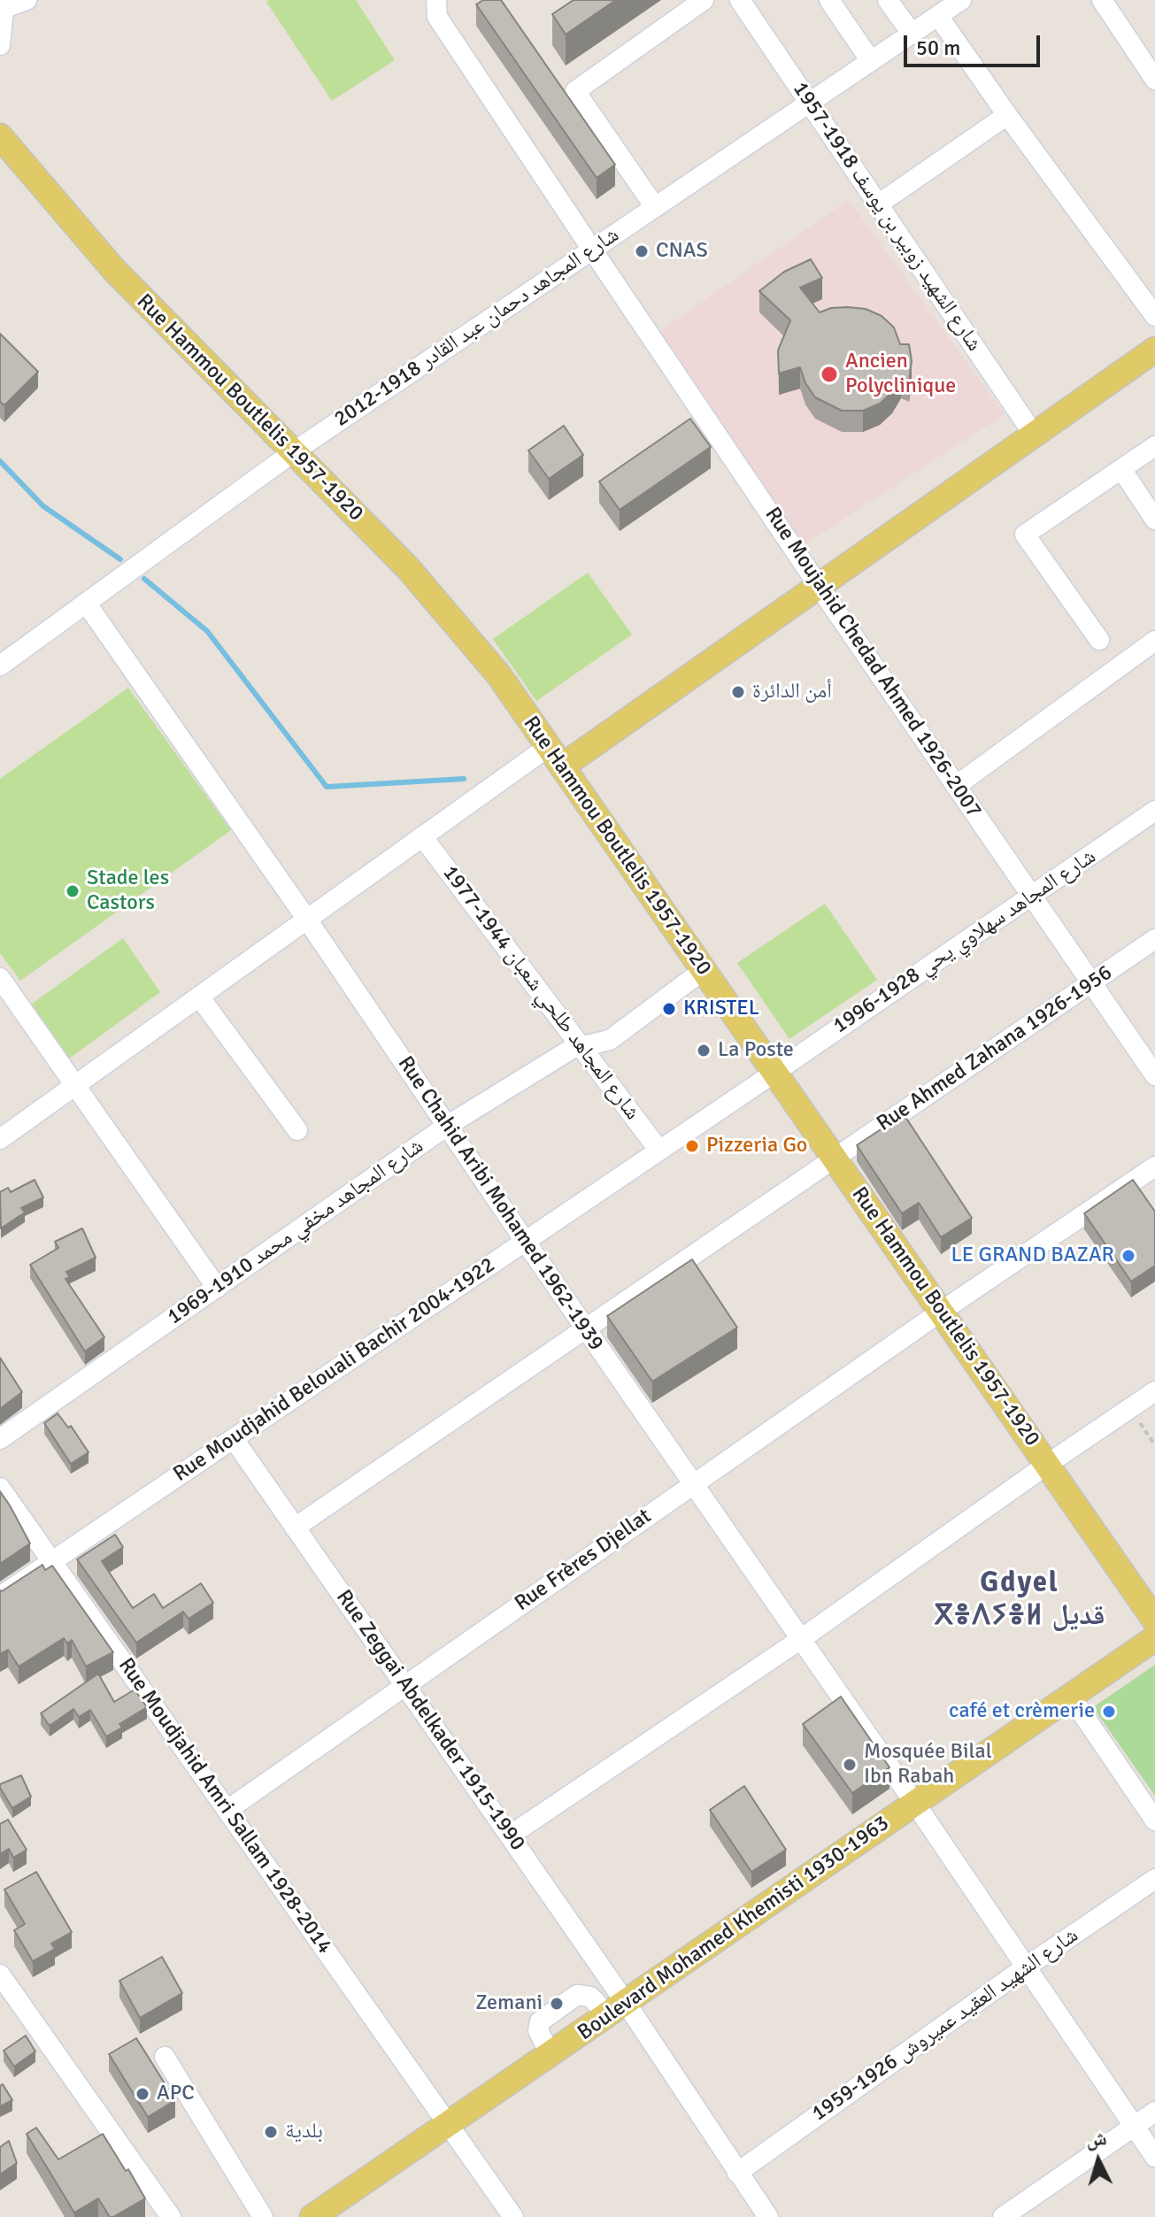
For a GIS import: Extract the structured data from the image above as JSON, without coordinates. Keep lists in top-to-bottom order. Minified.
{"streets":{"main road":["Rue Hammou Boutlelis 1957-1920","Boulevard Mohamed Khemisti 1930-1963"],"street":["شارع الشهيد زوبير بن يوسف 1918-1957","شارع المجاهد دحمان عبد القادر 1918-2012","Rue Moujahid Chedad Ahmed 1926-2007","شارع المجاهد سهلاوي يحي 1928-1996","شارع المجاهد طلحي شعبان 1944-1977","Rue Ahmed Zahana 1926-1956","Rue Chahid Aribi Mohamed 1962-1939","شارع المجاهد مخفي محمد 1910-1969","Rue Moudjahid Belouali Bachir 2004-1922","Rue Frères Djellat","Rue Zeggai Abdelkader 1915-1990","Rue Moudjahid Amri Sallam 1928-2014","شارع الشهيد العقيد عميروش 1926-1959"]},"crossings":[["شارع الشهيد زوبير بن يوسف 1918-1957","شارع المجاهد دحمان عبد القادر 1918-2012"],["شارع المجاهد دحمان عبد القادر 1918-2012","Rue Hammou Boutlelis 1957-1920"],["شارع المجاهد دحمان عبد القادر 1918-2012","Rue Moujahid Chedad Ahmed 1926-2007"],["شارع المجاهد دحمان عبد القادر 1918-2012","Rue Chahid Aribi Mohamed 1962-1939"],["Rue Hammou Boutlelis 1957-1920","شارع المجاهد سهلاوي يحي 1928-1996"],["Rue Hammou Boutlelis 1957-1920","Rue Ahmed Zahana 1926-1956"],["Rue Hammou Boutlelis 1957-1920","شارع المجاهد مخفي محمد 1910-1969"],["Rue Hammou Boutlelis 1957-1920","Rue Moudjahid Belouali Bachir 2004-1922"],["Rue Hammou Boutlelis 1957-1920","Rue Frères Djellat"],["Rue Moujahid Chedad Ahmed 1926-2007","شارع المجاهد سهلاوي يحي 1928-1996"],["Rue Moujahid Chedad Ahmed 1926-2007","Rue Ahmed Zahana 1926-1956"],["شارع المجاهد سهلاوي يحي 1928-1996","Rue Moudjahid Belouali Bachir 2004-1922"],["شارع المجاهد طلحي شعبان 1944-1977","شارع المجاهد مخفي محمد 1910-1969"],["شارع المجاهد طلحي شعبان 1944-1977","Rue Moudjahid Belouali Bachir 2004-1922"],["Rue Ahmed Zahana 1926-1956","Rue Chahid Aribi Mohamed 1962-1939"],["Rue Ahmed Zahana 1926-1956","Rue Zeggai Abdelkader 1915-1990"],["Rue Chahid Aribi Mohamed 1962-1939","شارع المجاهد مخفي محمد 1910-1969"],["Rue Chahid Aribi Mohamed 1962-1939","Rue Moudjahid Belouali Bachir 2004-1922"],["Rue Chahid Aribi Mohamed 1962-1939","Rue Frères Djellat"],["Rue Chahid Aribi Mohamed 1962-1939","Boulevard Mohamed Khemisti 1930-1963"],["Rue Chahid Aribi Mohamed 1962-1939","شارع الشهيد العقيد عميروش 1926-1959"],["Rue Moudjahid Belouali Bachir 2004-1922","Rue Zeggai Abdelkader 1915-1990"],["Rue Moudjahid Belouali Bachir 2004-1922","Rue Moudjahid Amri Sallam 1928-2014"],["Rue Frères Djellat","Rue Zeggai Abdelkader 1915-1990"],["Rue Frères Djellat","Rue Moudjahid Amri Sallam 1928-2014"],["Rue Zeggai Abdelkader 1915-1990","Boulevard Mohamed Khemisti 1930-1963"],["Rue Zeggai Abdelkader 1915-1990","شارع الشهيد العقيد عميروش 1926-1959"],["Rue Moudjahid Amri Sallam 1928-2014","Boulevard Mohamed Khemisti 1930-1963"]],"districts":["Gdyel ⴳⴻⴷⵢⴻⵍ قديل"],"places":["CNAS","Ancien Polyclinique","أمن الدائرة","Stade les Castors","KRISTEL","La Poste","Pizzeria Go","LE GRAND BAZAR","café et crèmerie","Mosquée Bilal Ibn Rabah","Zemani","APC","بلدية"],"scale_bar":"50 m","north":"top"}
